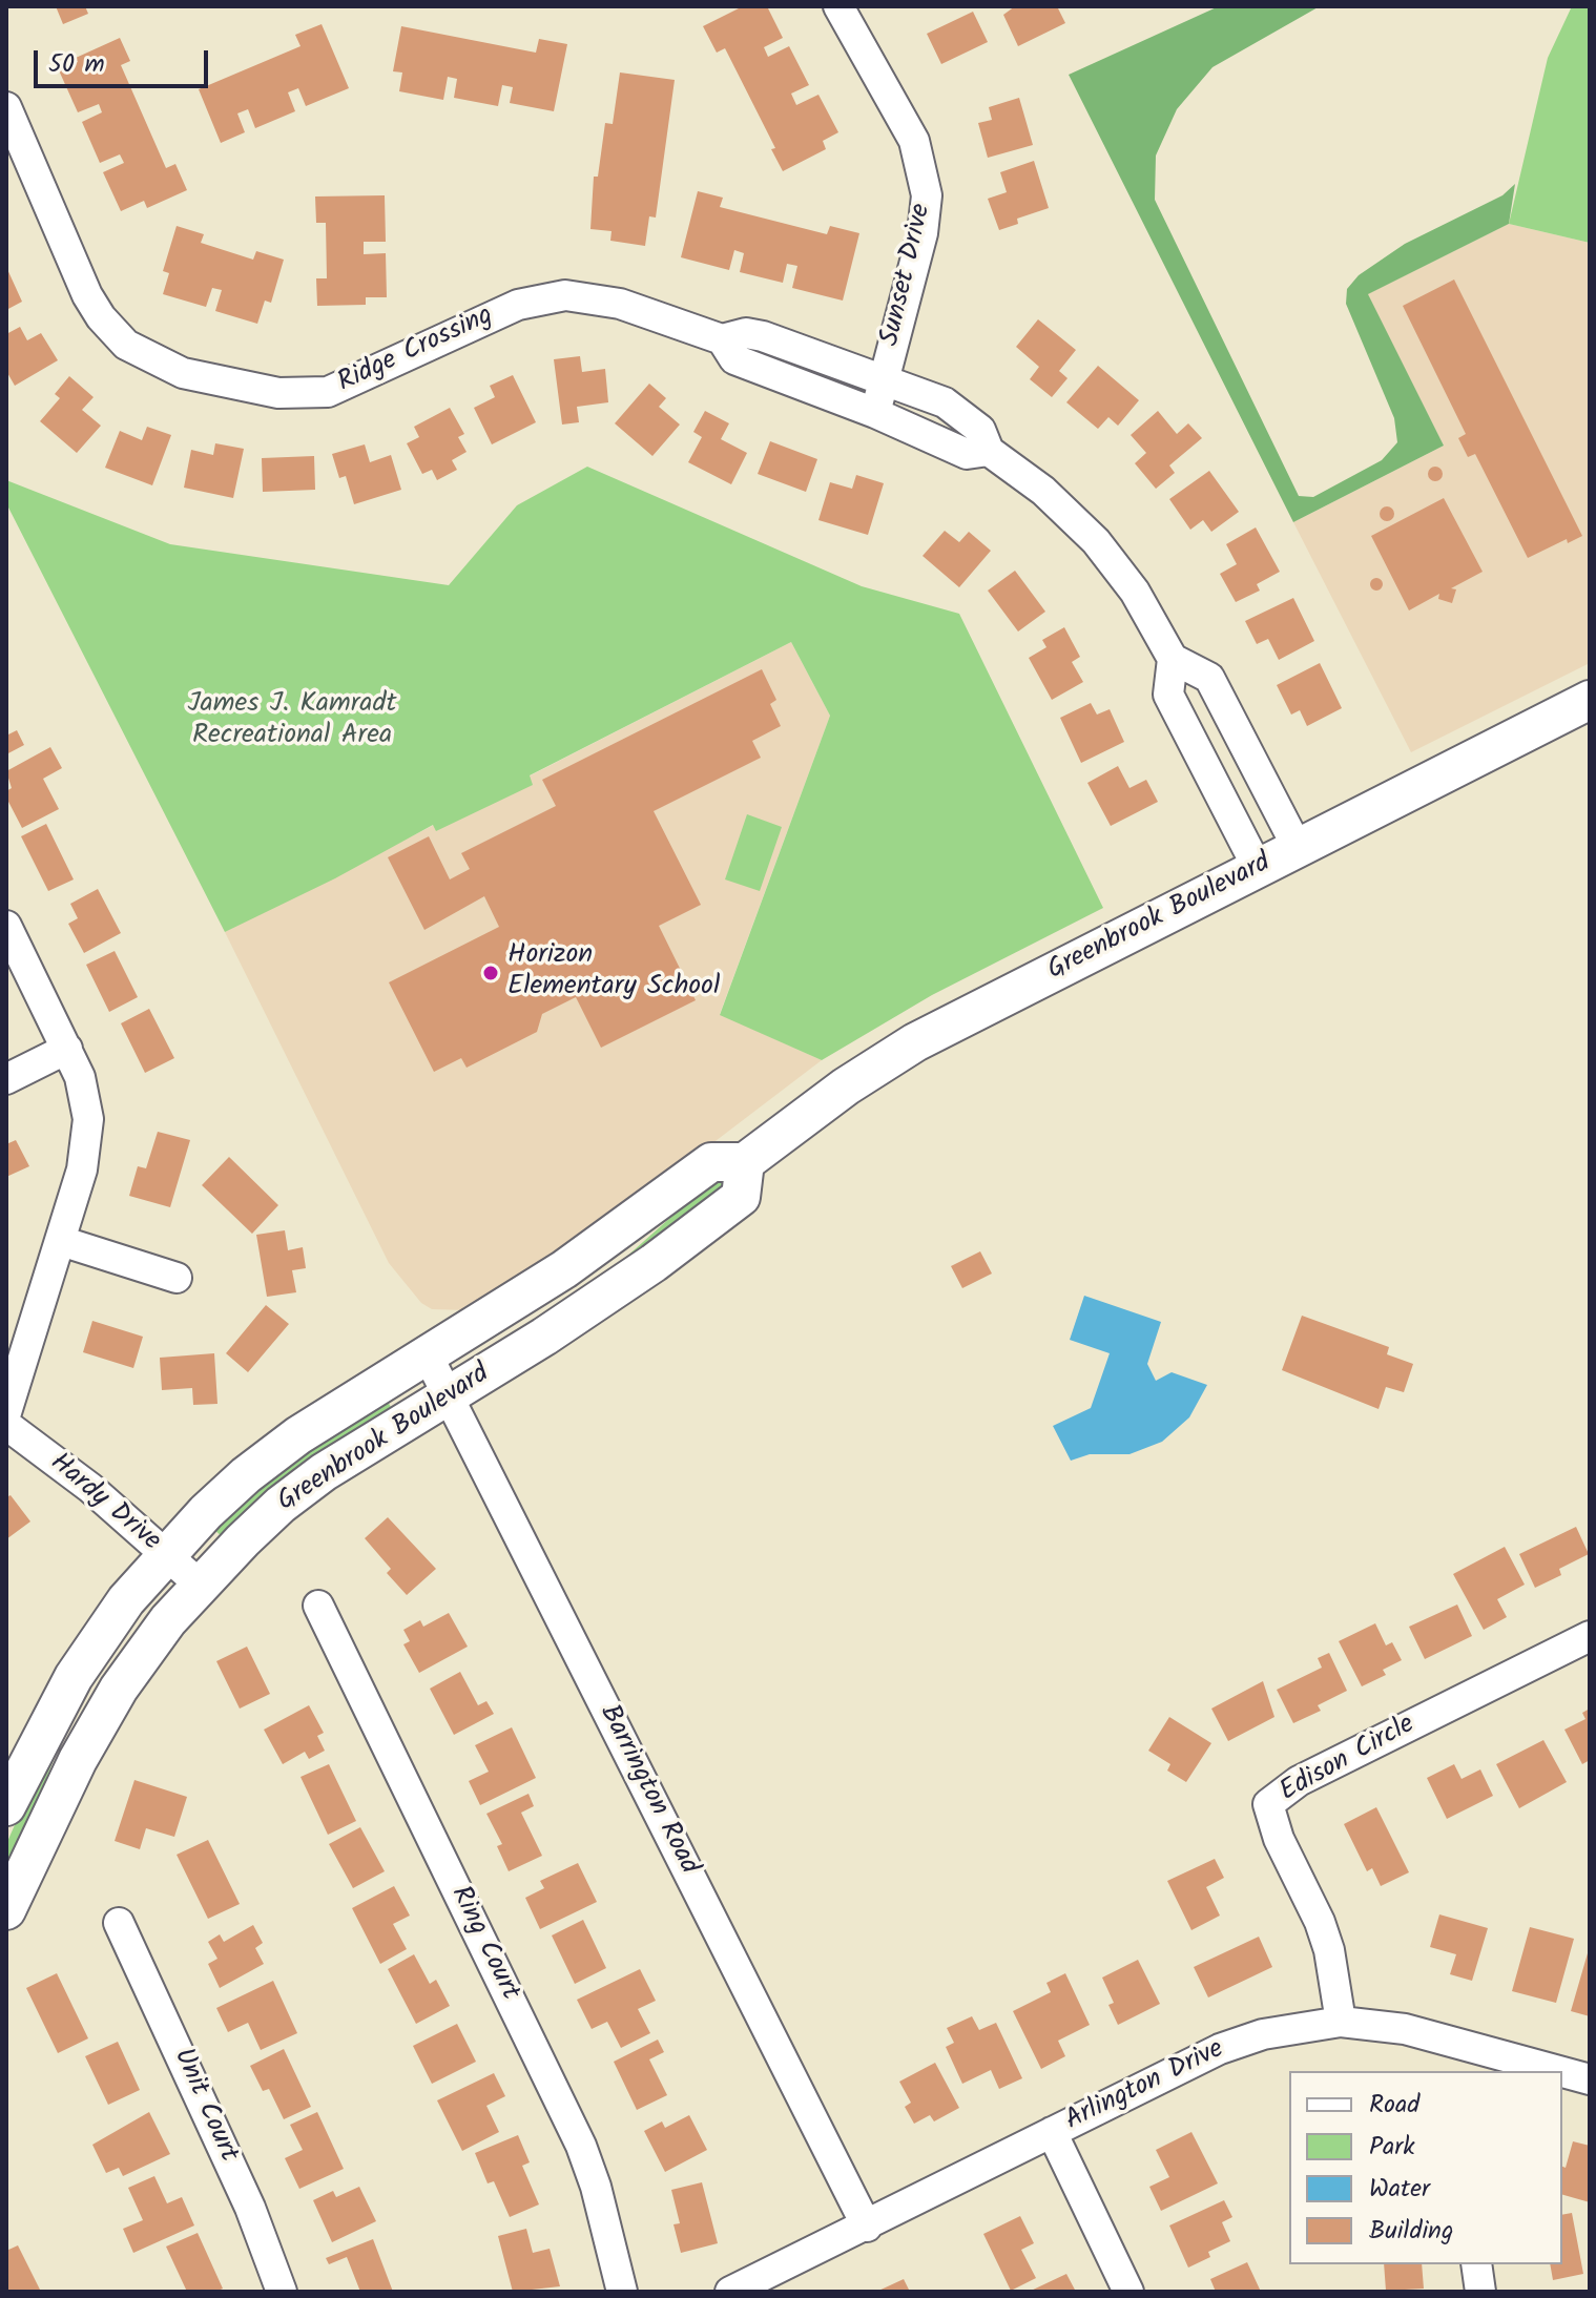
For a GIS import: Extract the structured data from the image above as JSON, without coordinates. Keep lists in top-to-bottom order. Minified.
{"streets":{"main road":["Greenbrook Boulevard"],"street":["Sunset Drive","Ridge Crossing","Hardy Drive","Edison Circle","Barrington Road","Ring Court","Arlington Drive","Unit Court"]},"crossings":[["Sunset Drive","Ridge Crossing"],["Greenbrook Boulevard","Hardy Drive"],["Greenbrook Boulevard","Barrington Road"],["Edison Circle","Arlington Drive"],["Barrington Road","Arlington Drive"]],"parks":["James J. Kamradt Recreational Area"],"places":["Horizon Elementary School"],"legend":["Road","Park","Water","Building"],"scale_bar":"50 m"}
